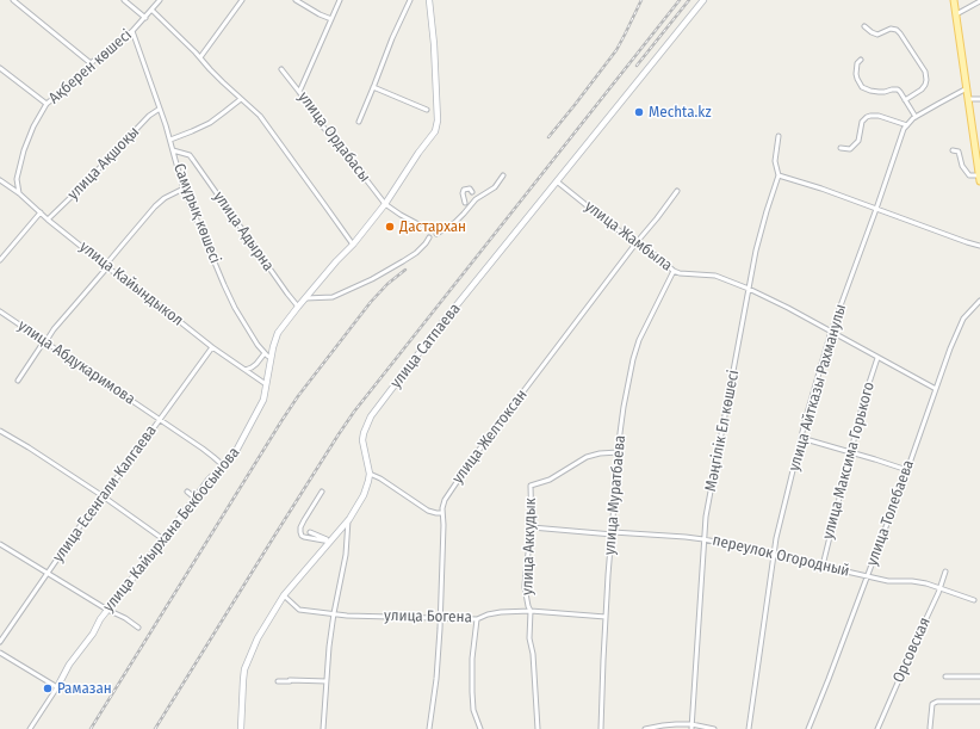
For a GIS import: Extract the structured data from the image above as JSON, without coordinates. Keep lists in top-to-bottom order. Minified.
{"streets":{"street":["Ақберен көшесі","улица Ордабасы","улица Ақшоқы","Самұрық көшесі","улица Адырна","улица Жамбыла","улица Кайындыкол","улица Сатпаева","улица Абдукаримова","улица Айтказы Рахманулы","Мәңгілік Ел көшесі","улица Желтоксан","улица Максима Горького","улица Есенгали Калгаева","улица Муратбаева","улица Толебаева","улица Кайырхана Бекбосынова","улица Аккудык","переулок Огородный","улица Богена","Орсовская"]},"crossings":[["Ақберен көшесі","Самұрық көшесі"],["Ақберен көшесі","улица Кайындыкол"],["улица Ордабасы","улица Кайырхана Бекбосынова"],["улица Ақшоқы","Самұрық көшесі"],["улица Ақшоқы","улица Кайындыкол"],["Самұрық көшесі","улица Адырна"],["Самұрық көшесі","улица Кайырхана Бекбосынова"],["улица Адырна","улица Кайырхана Бекбосынова"],["улица Жамбыла","улица Сатпаева"],["улица Жамбыла","улица Айтказы Рахманулы"],["улица Жамбыла","Мәңгілік Ел көшесі"],["улица Жамбыла","улица Желтоксан"],["улица Жамбыла","улица Максима Горького"],["улица Жамбыла","улица Муратбаева"],["улица Жамбыла","улица Толебаева"],["улица Кайындыкол","улица Есенгали Калгаева"],["улица Кайындыкол","улица Кайырхана Бекбосынова"],["улица Сатпаева","улица Богена"],["улица Абдукаримова","улица Есенгали Калгаева"],["улица Абдукаримова","улица Кайырхана Бекбосынова"],["улица Айтказы Рахманулы","переулок Огородный"],["Мәңгілік Ел көшесі","переулок Огородный"],["улица Желтоксан","улица Богена"],["улица Максима Горького","переулок Огородный"],["улица Муратбаева","улица Аккудык"],["улица Муратбаева","переулок Огородный"],["улица Муратбаева","улица Богена"],["улица Толебаева","переулок Огородный"],["улица Аккудык","переулок Огородный"],["улица Аккудык","улица Богена"],["переулок Огородный","Орсовская"]],"places":["Mechta.kz","Дастархан","Рамазан"]}
